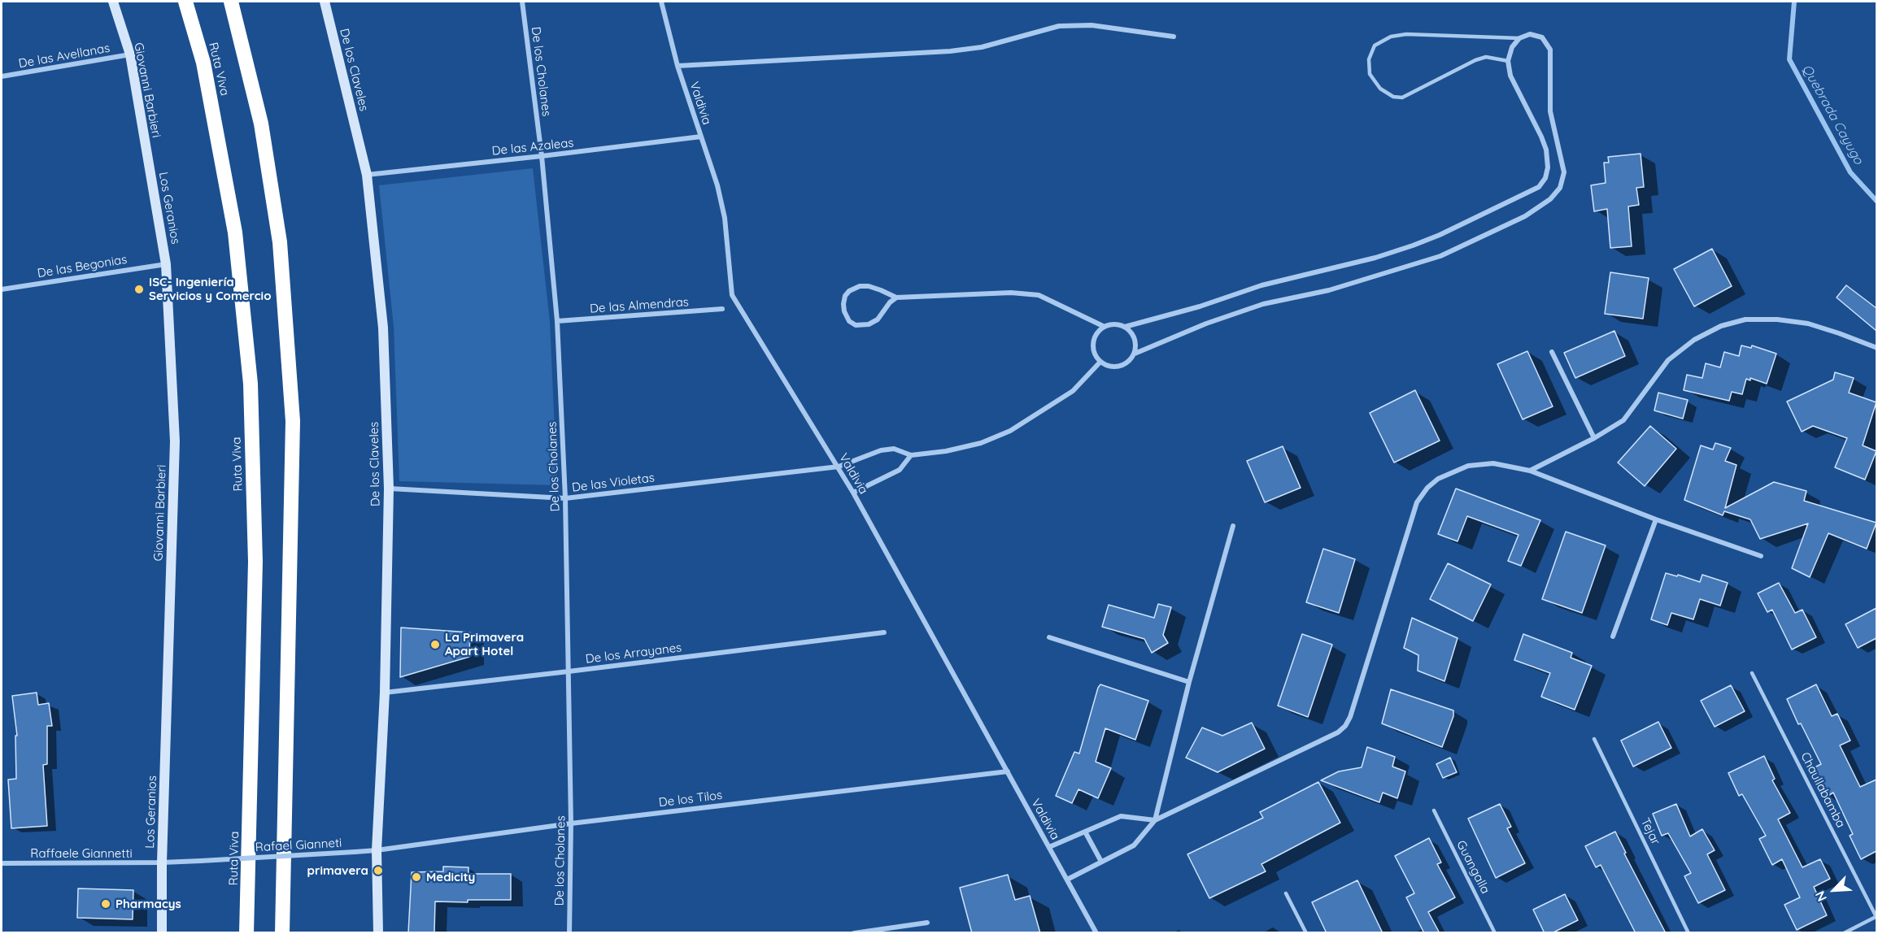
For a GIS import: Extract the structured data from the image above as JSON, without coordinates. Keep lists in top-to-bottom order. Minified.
{"streets":{"highway":["Ruta Viva"],"main road":["De los Claveles","Giovanni Barbieri","Los Geranios"],"street":["De las Avellanas","De los Cholanes","Valdivia","De las Azaleas","De las Begonias","De las Almendras","De las Violetas","De los Arrayanes","De los Tilos","Rafael Gianneti","Raffaele Giannetti"],"lane":["Chaullabamba","Tejar","Guangalla"]},"crossings":[["De las Avellanas","Giovanni Barbieri"],["De los Claveles","De las Azaleas"],["De los Claveles","De las Violetas"],["De los Claveles","De los Arrayanes"],["De los Claveles","De los Tilos"],["De los Claveles","Rafael Gianneti"],["De los Cholanes","De las Azaleas"],["De los Cholanes","De las Almendras"],["De los Cholanes","De las Violetas"],["De los Cholanes","De los Arrayanes"],["De los Cholanes","De los Tilos"],["Giovanni Barbieri","Los Geranios"],["Giovanni Barbieri","De las Begonias"],["Valdivia","De las Azaleas"],["Valdivia","De las Violetas"],["Valdivia","De los Tilos"],["Los Geranios","De las Begonias"],["Los Geranios","Rafael Gianneti"],["Los Geranios","Raffaele Giannetti"],["De los Tilos","Rafael Gianneti"],["Rafael Gianneti","Raffaele Giannetti"]],"water":["Quebrada Cayugo"],"places":["ISC- Ingeniería Servicios y Comercio","La Primavera Apart Hotel","primavera","Medicity","Pharmacys"],"north":"bottom left"}
